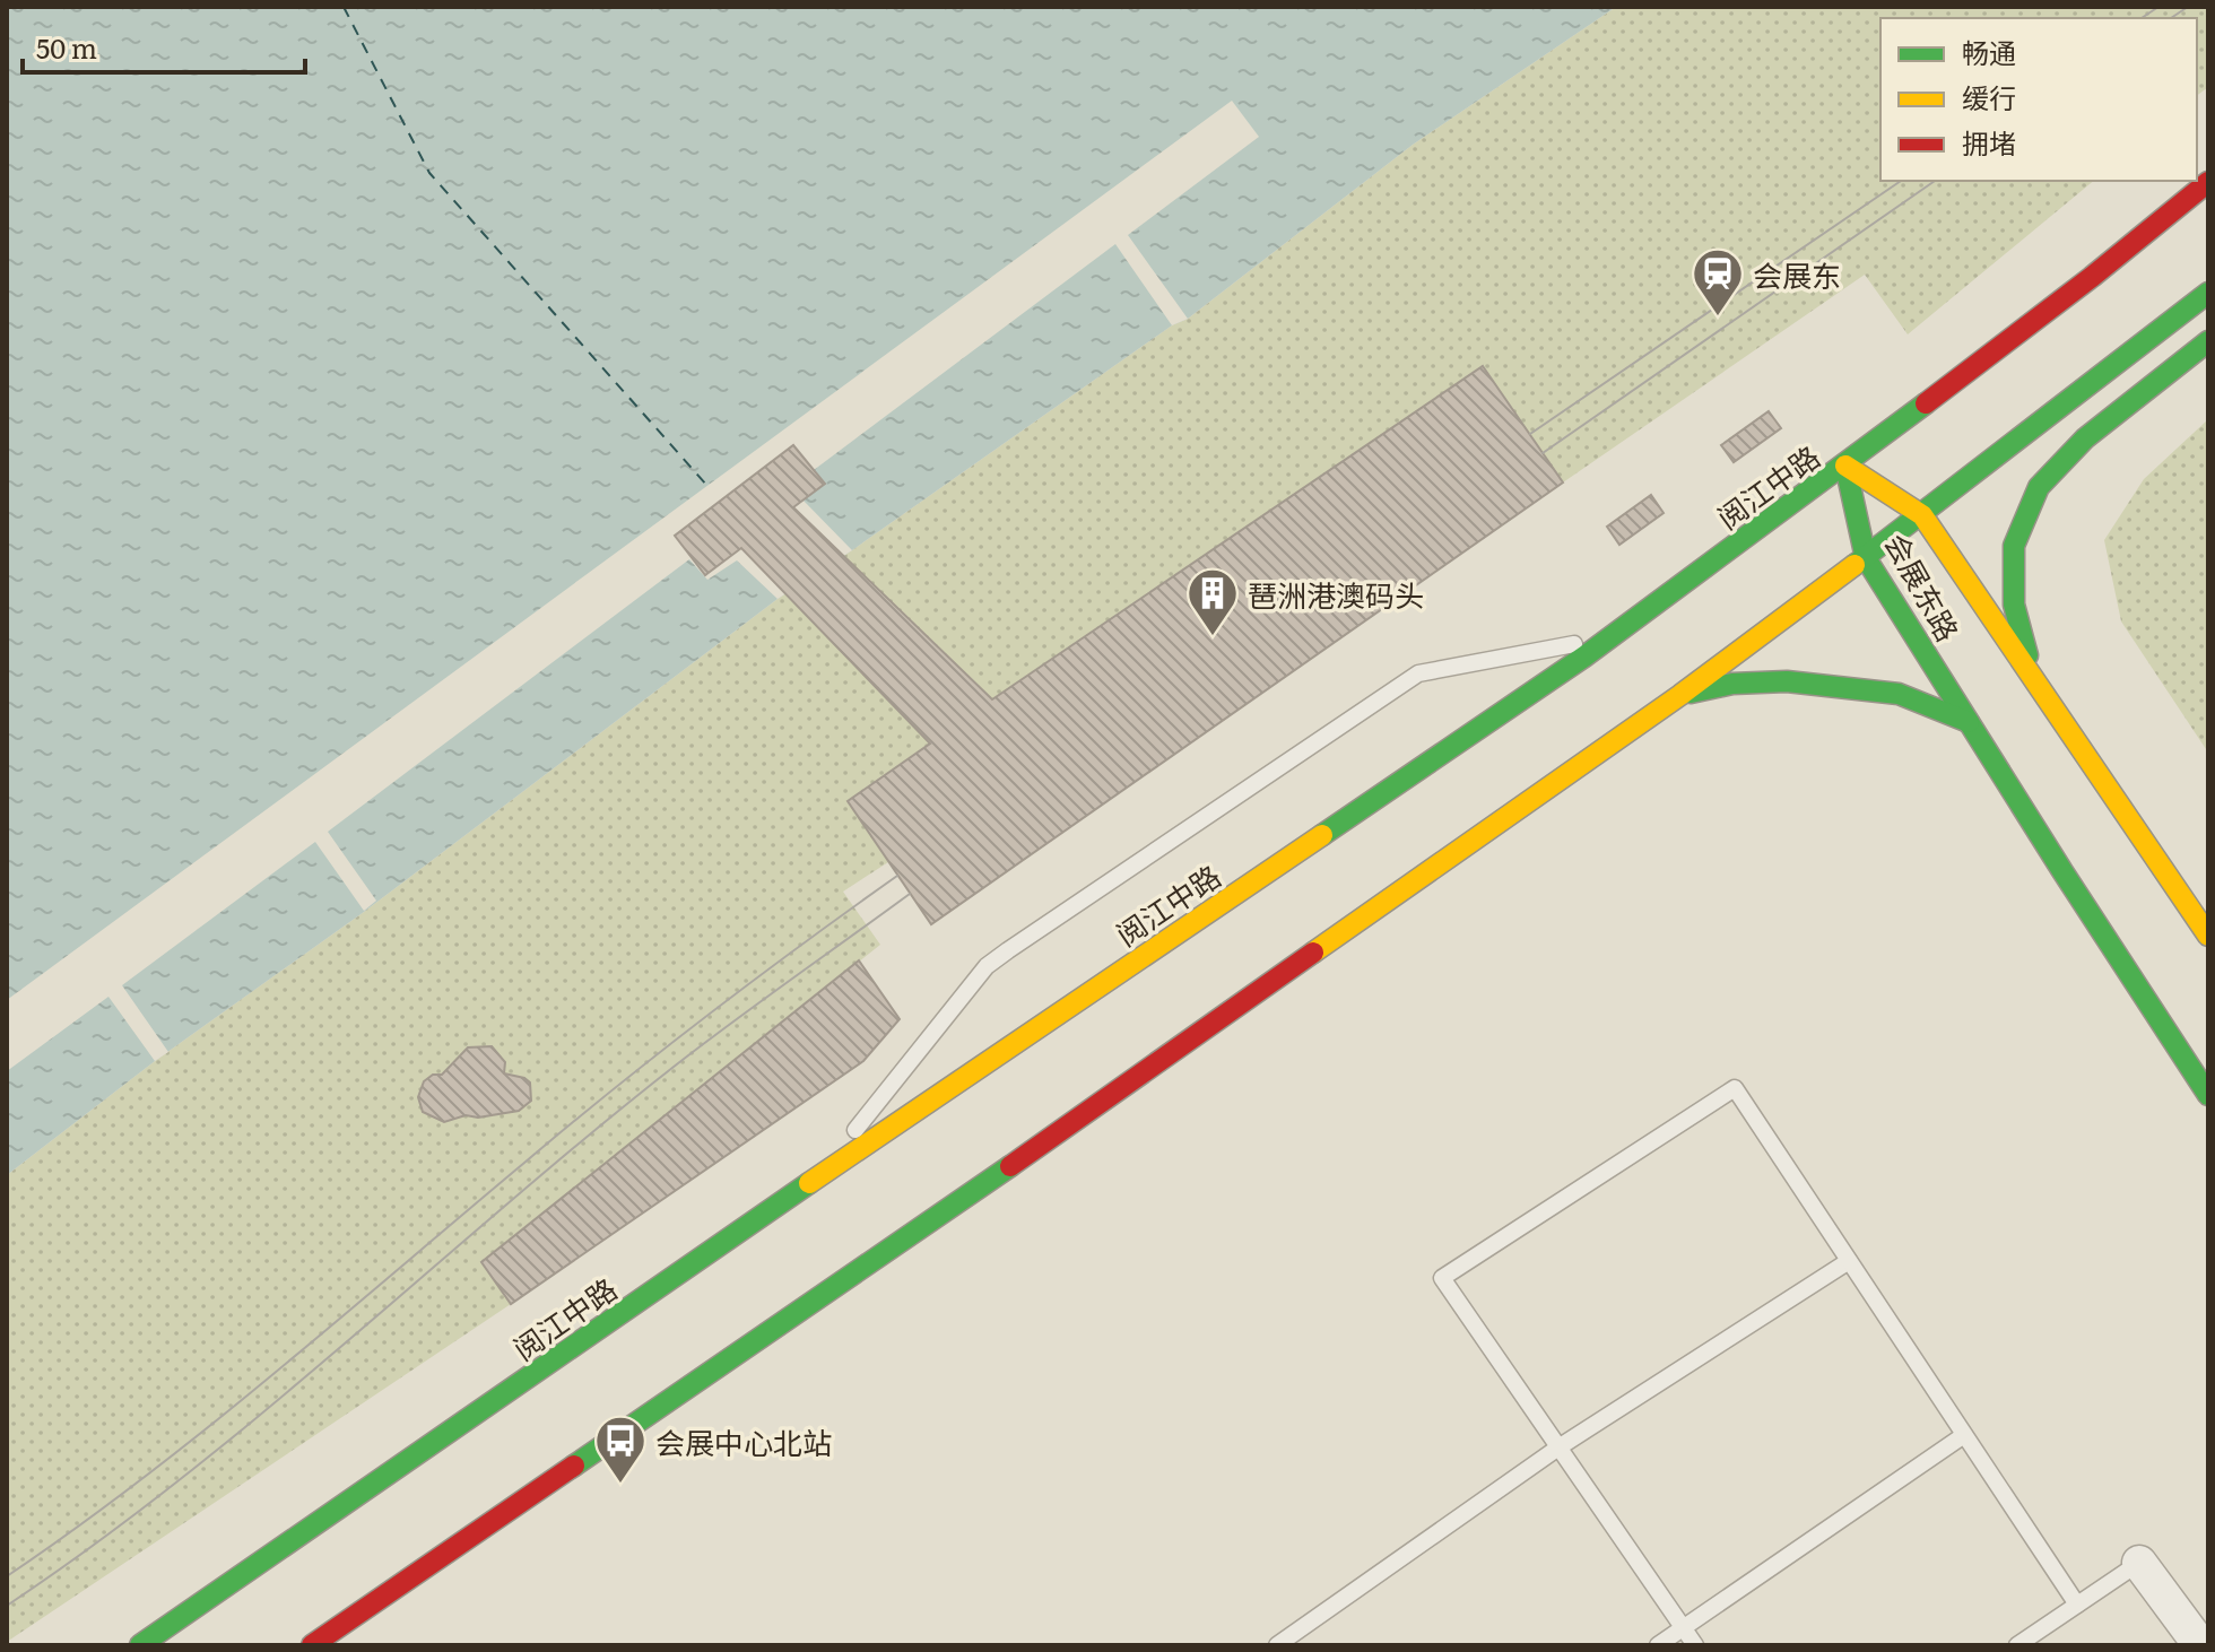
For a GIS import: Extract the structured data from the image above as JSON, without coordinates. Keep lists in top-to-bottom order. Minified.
{"streets":{"main road":["阅江中路","会展东路"]},"crossings":[["阅江中路","会展东路"]],"places":{"station":["会展东"],"building":["琶洲港澳码头"],"bus stop":["会展中心北站"]},"legend":["畅通","缓行","拥堵"],"scale_bar":"50 m"}
